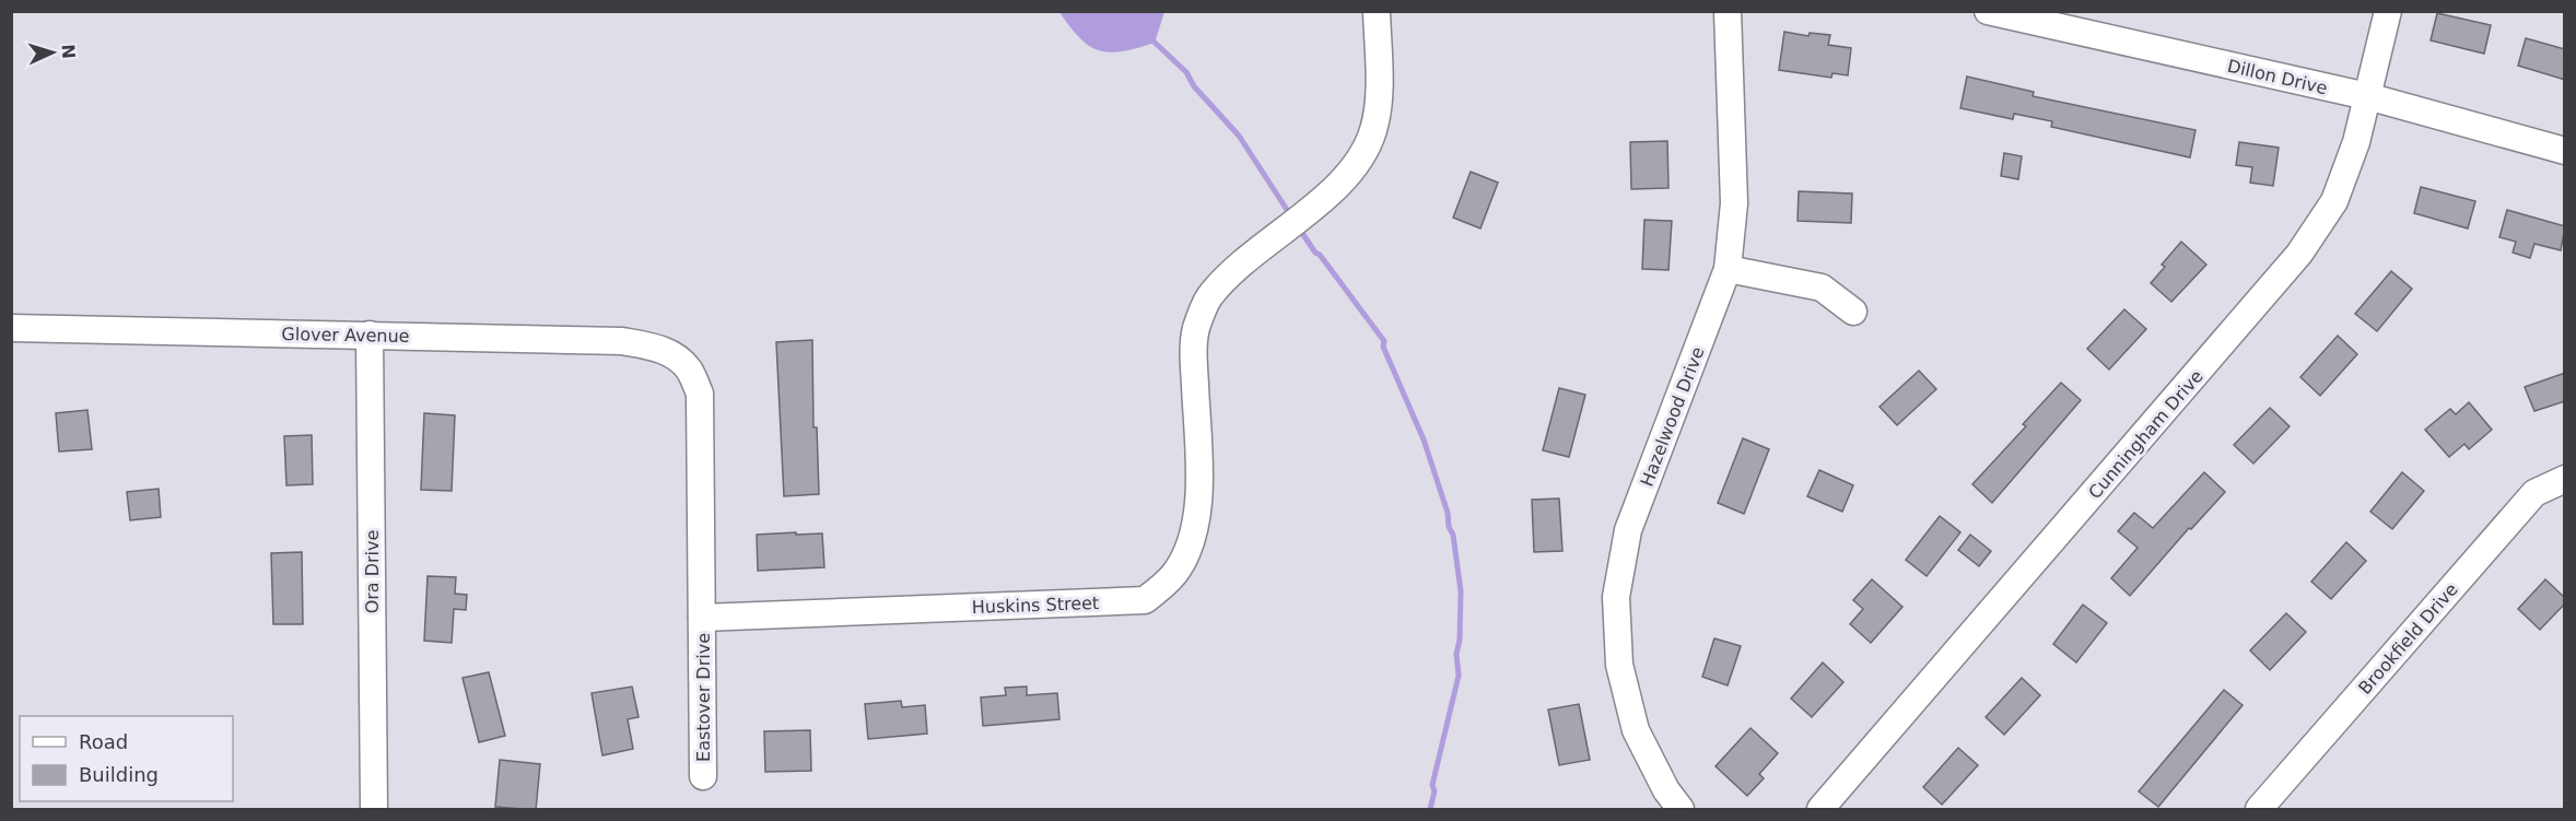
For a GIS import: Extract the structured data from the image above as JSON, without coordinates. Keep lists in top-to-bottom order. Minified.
{"streets":{"street":["Dillon Drive","Glover Avenue","Hazelwood Drive","Cunningham Drive","Ora Drive","Huskins Street","Brookfield Drive","Eastover Drive"]},"crossings":[["Dillon Drive","Cunningham Drive"],["Glover Avenue","Ora Drive"],["Glover Avenue","Huskins Street"],["Glover Avenue","Eastover Drive"],["Huskins Street","Eastover Drive"]],"legend":["Road","Building"],"north":"right"}
